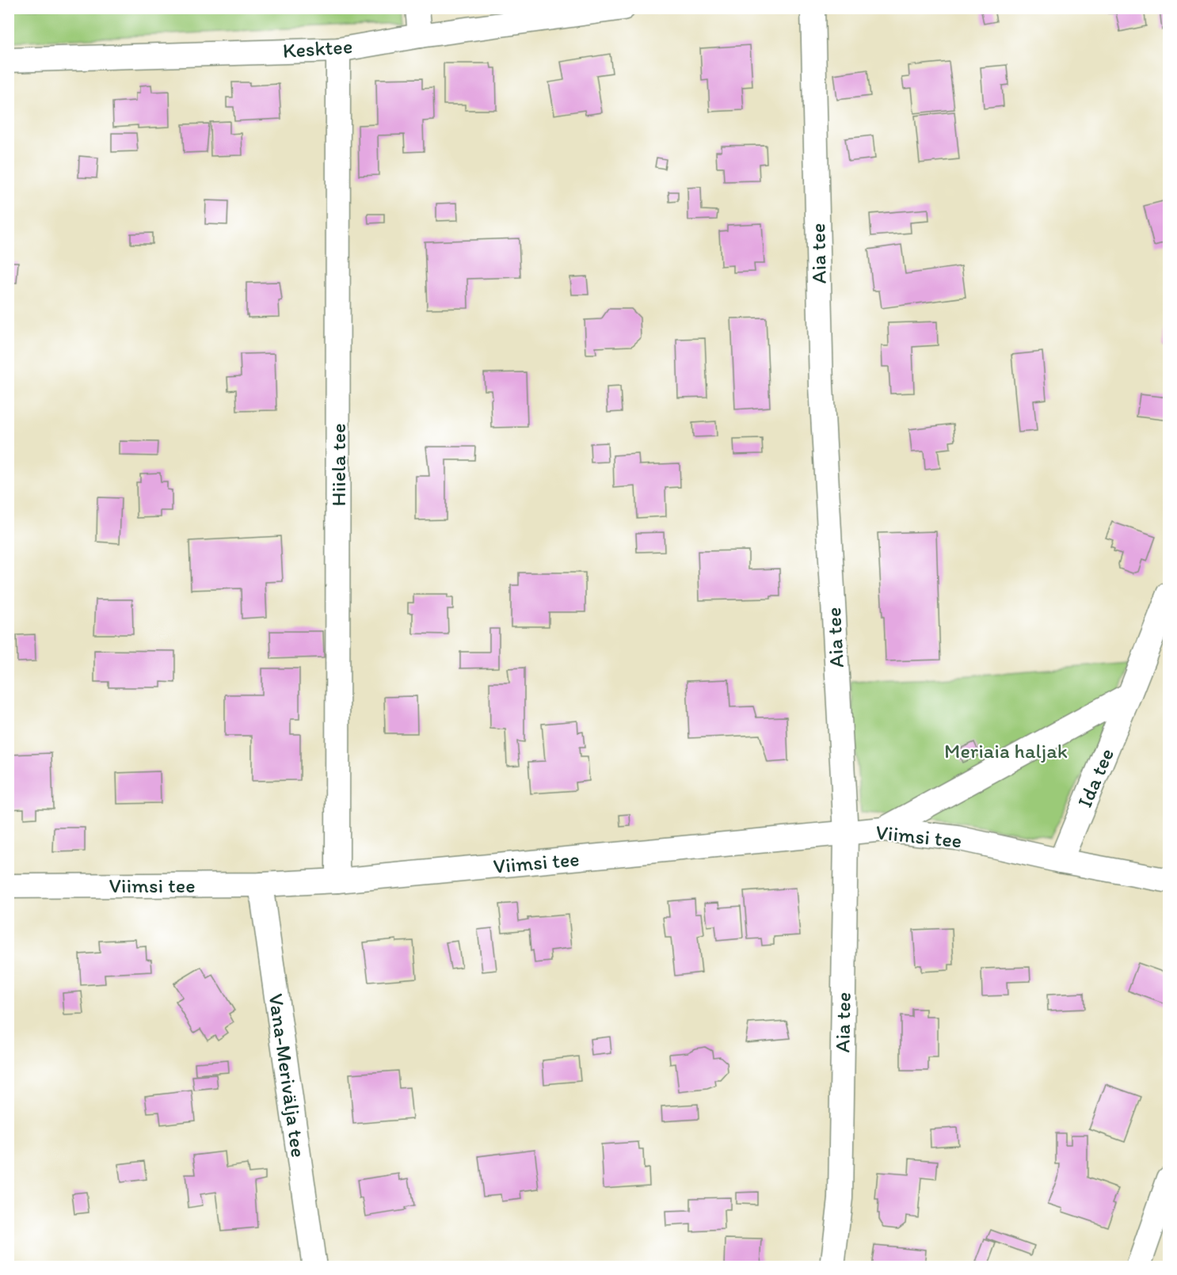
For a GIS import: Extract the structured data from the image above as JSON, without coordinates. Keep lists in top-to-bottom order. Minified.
{"streets":{"street":["Kesktee","Aia tee","Hiiela tee","Ida tee","Viimsi tee","Vana-Merivälja tee"]},"crossings":[["Kesktee","Hiiela tee"],["Aia tee","Viimsi tee"],["Hiiela tee","Viimsi tee"],["Ida tee","Viimsi tee"],["Viimsi tee","Vana-Merivälja tee"]],"parks":["Meriaia haljak"]}
